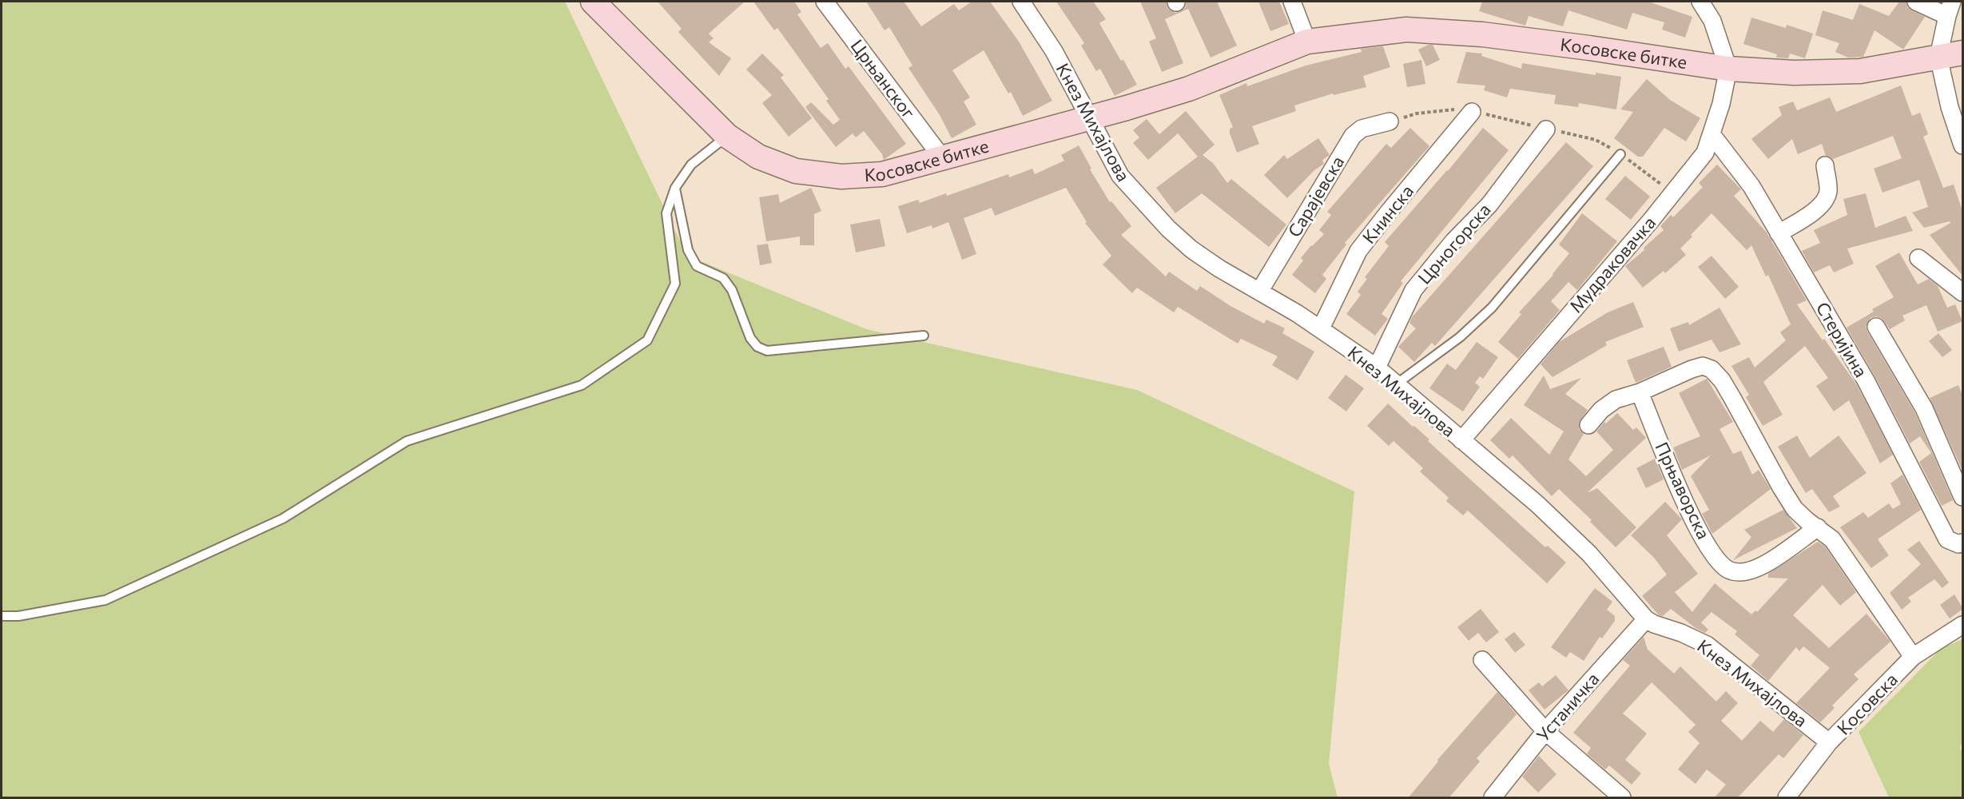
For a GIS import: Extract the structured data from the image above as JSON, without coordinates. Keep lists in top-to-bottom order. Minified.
{"streets":{"street":["Косовске битке","Црњанског","Кнез Михајлова","Сарајевска","Книнска","Црногорска","Мудраковачка","Стеријина","Прњаворска","Косовска","Устаничка"]},"crossings":[["Косовске битке","Црњанског"],["Косовске битке","Кнез Михајлова"],["Косовске битке","Мудраковачка"],["Кнез Михајлова","Сарајевска"],["Кнез Михајлова","Книнска"],["Кнез Михајлова","Црногорска"],["Кнез Михајлова","Мудраковачка"],["Кнез Михајлова","Косовска"],["Кнез Михајлова","Устаничка"],["Мудраковачка","Стеријина"]]}
